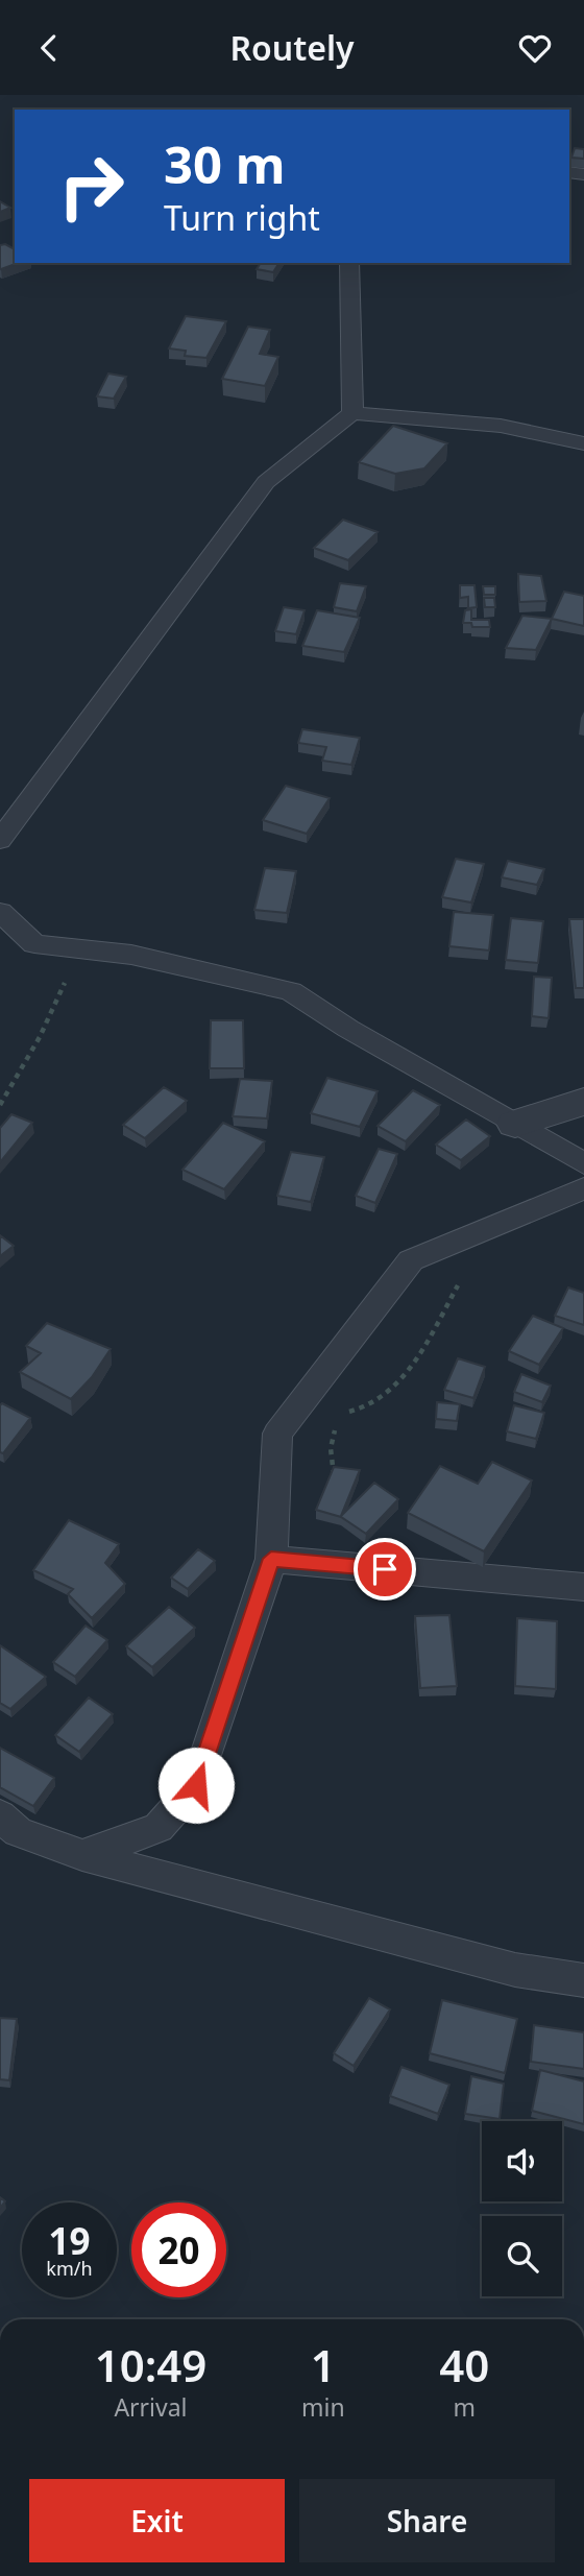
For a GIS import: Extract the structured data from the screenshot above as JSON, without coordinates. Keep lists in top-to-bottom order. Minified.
{"page":{"header":"Routely","turn":["30 m","Turn right"],"speed":"19 km/h","limit":"20","eta":["10:49","Arrival","1","min","40","m"],"buttons":["Exit","Share"]}}
